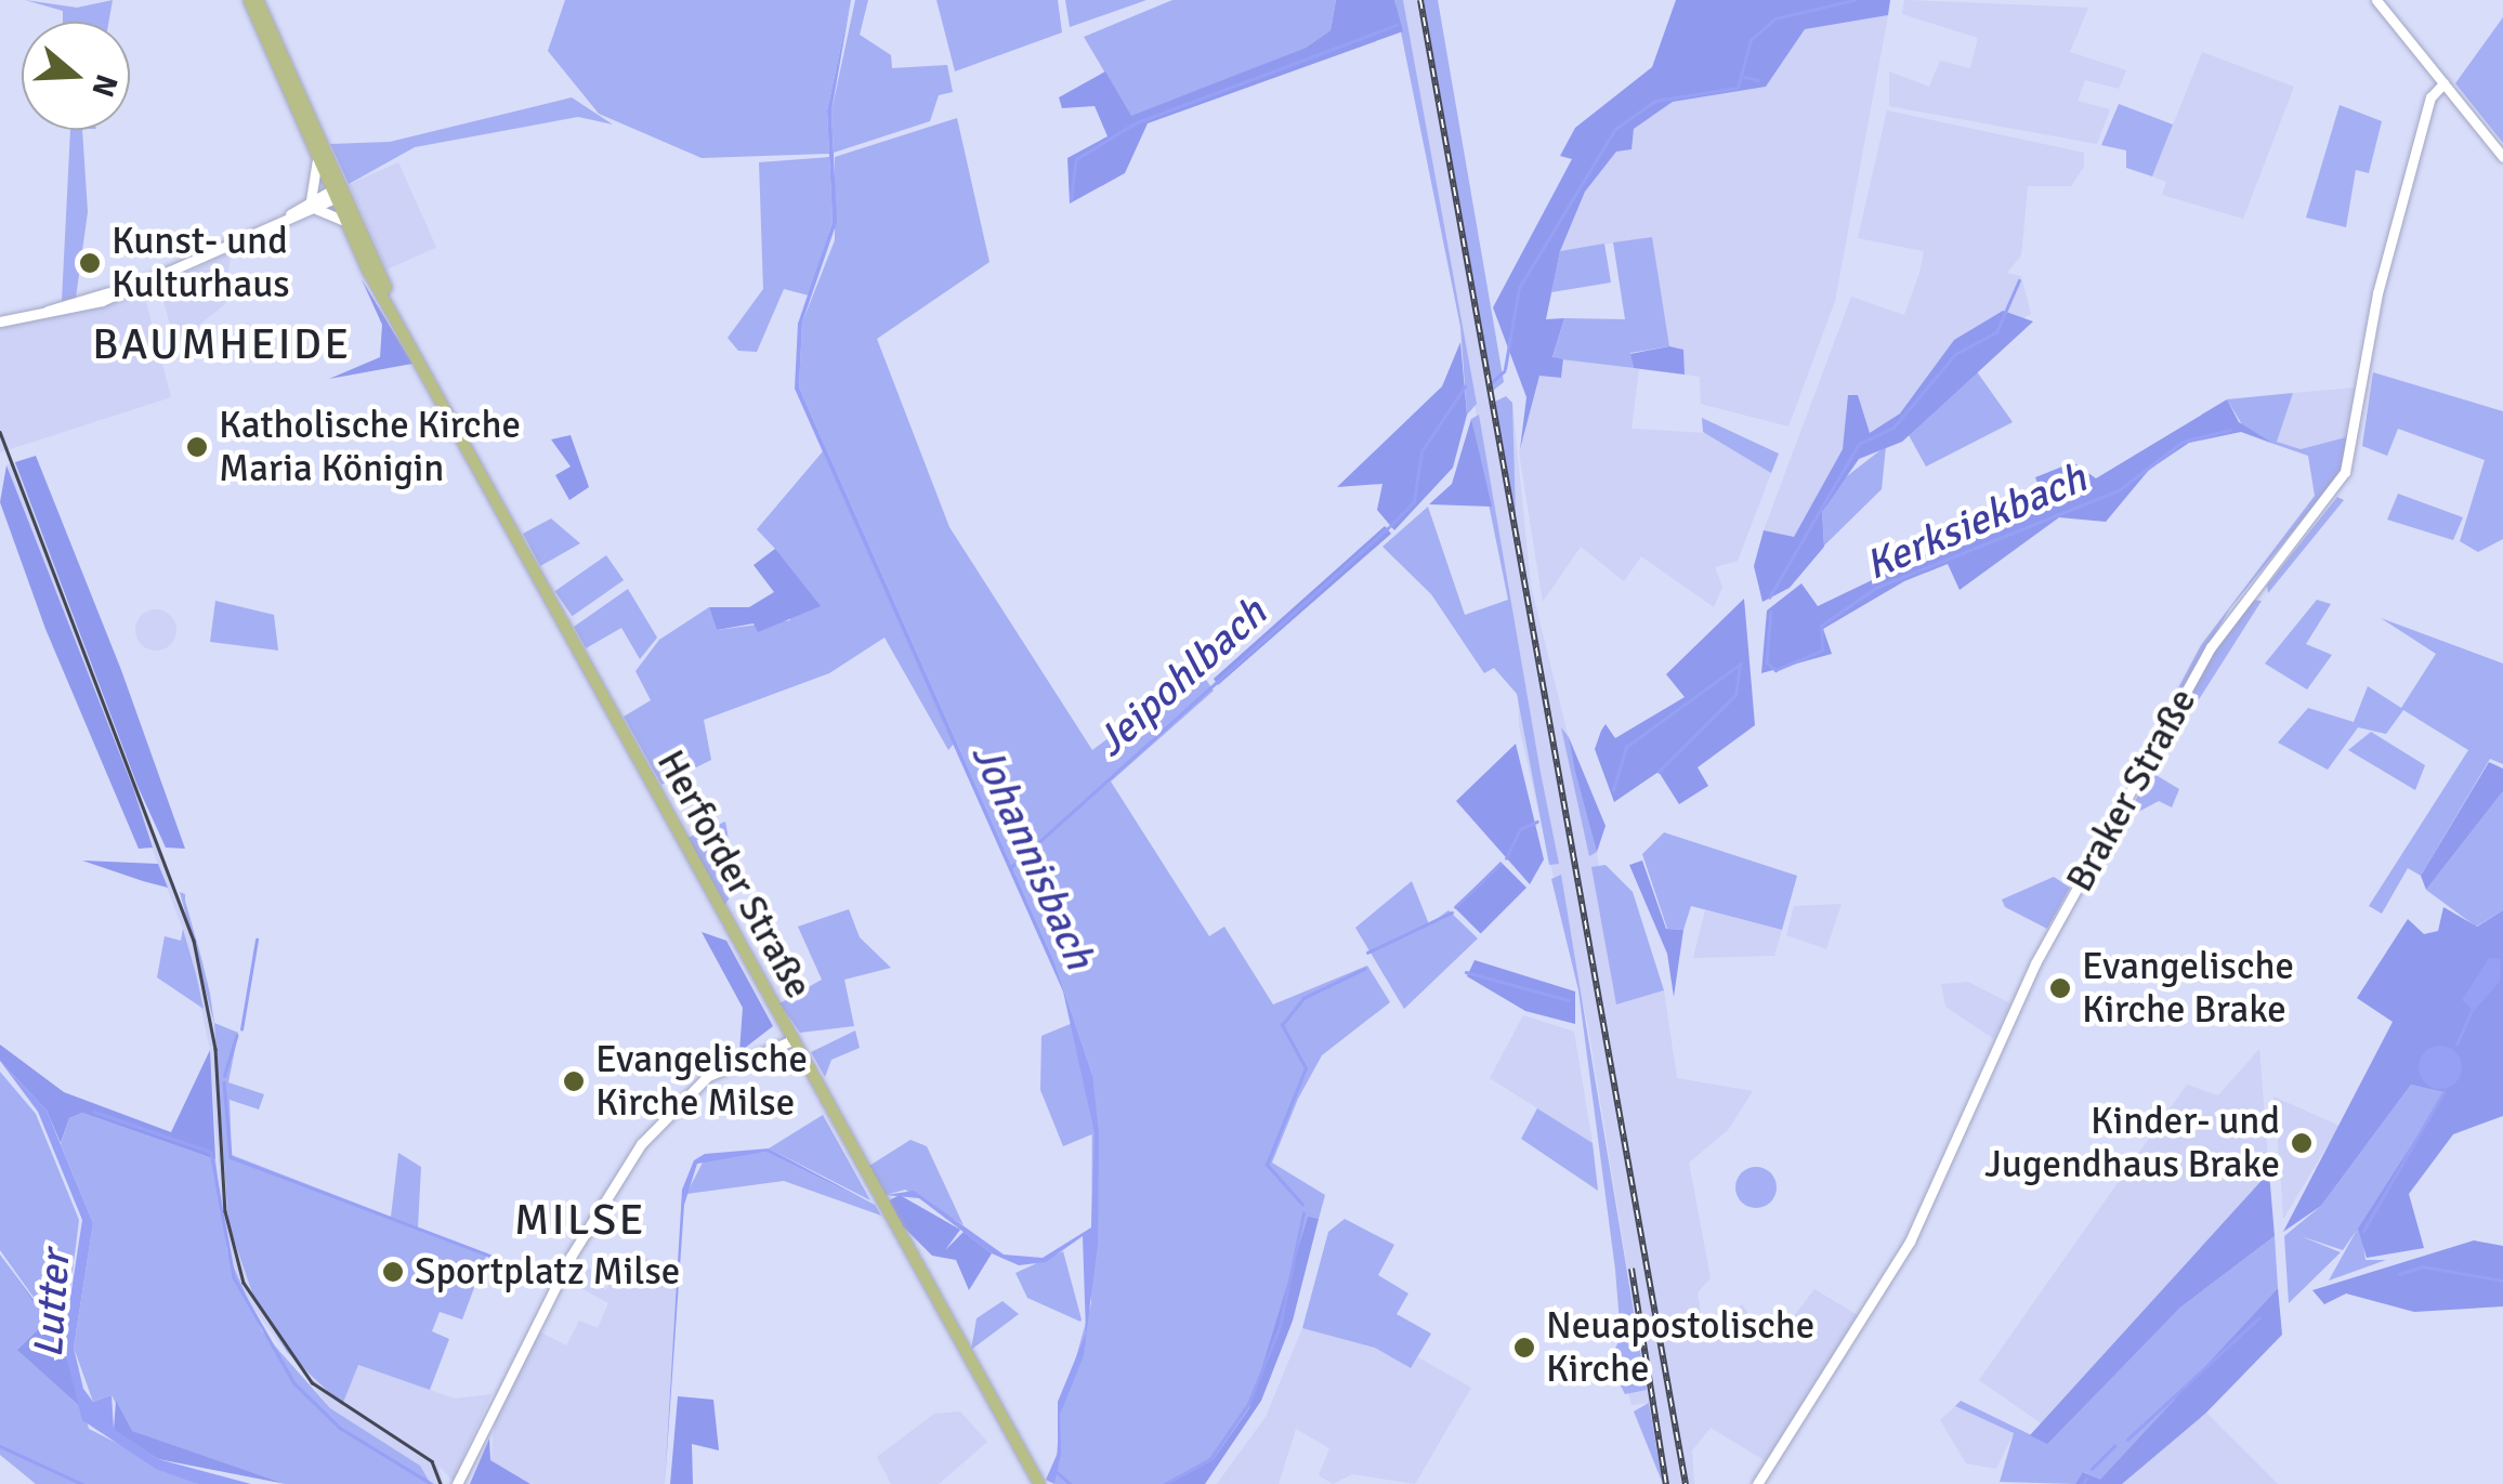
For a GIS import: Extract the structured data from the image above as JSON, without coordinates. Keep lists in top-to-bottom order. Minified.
{"streets":{"main road":["Braker Straße","Herforder Straße"]},"districts":["BAUMHEIDE","MILSE"],"water":["Kerksiekbach","Jeipohlbach","Johannisbach","Lutter"],"places":["Kunst- und Kulturhaus","Katholische Kirche Maria Königin","Evangelische Kirche Brake","Evangelische Kirche Milse","Kinder- und Jugendhaus Brake","Sportplatz Milse","Neuapostolische Kirche"],"north":"right"}
